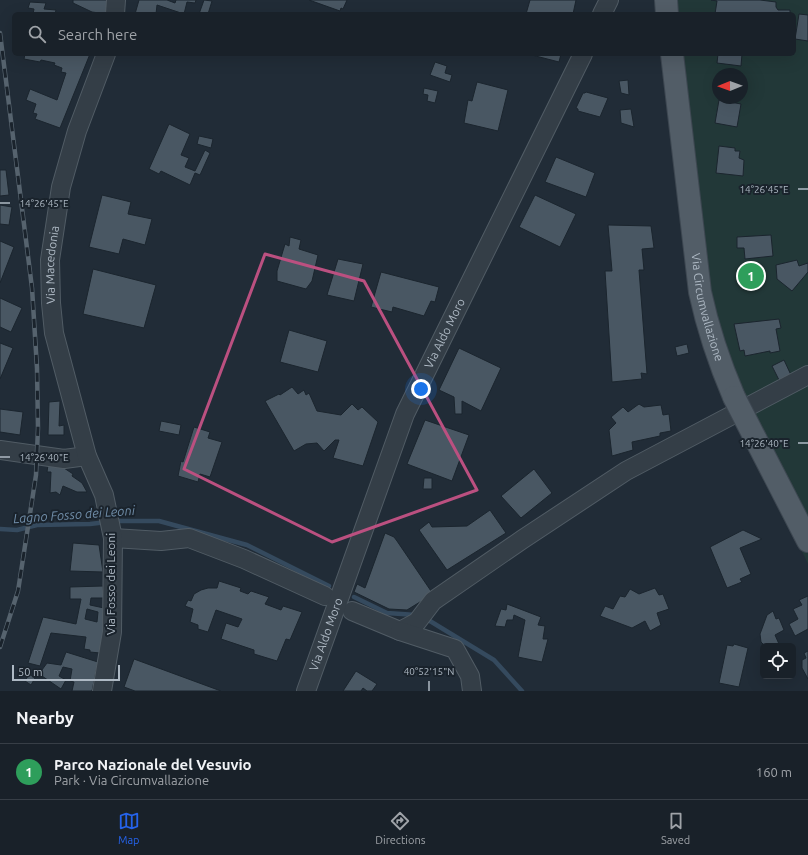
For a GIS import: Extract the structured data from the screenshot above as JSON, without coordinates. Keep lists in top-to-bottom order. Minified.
{"streets":{"main road":["Via Circumvallazione"],"street":["Via Macedonia","Via Aldo Moro","Via Fosso dei Leoni"]},"crossings":[["Via Macedonia","Via Fosso dei Leoni"]],"water":["Lagno Fosso dei Leoni"],"scale_bar":"50 m","north":"left","page":{"search":"Search here","pins":"1","scale":"50 m","heading":"Nearby","list":[{"mark":"1","name":"Parco Nazionale del Vesuvio","note":"Park · Via Circumvallazione","value":"160 m"}],"nav":["Map","Directions","Saved"]},"coordinates":["14°26'45\"E","14°26'40\"E","40°52'15\"N"]}
